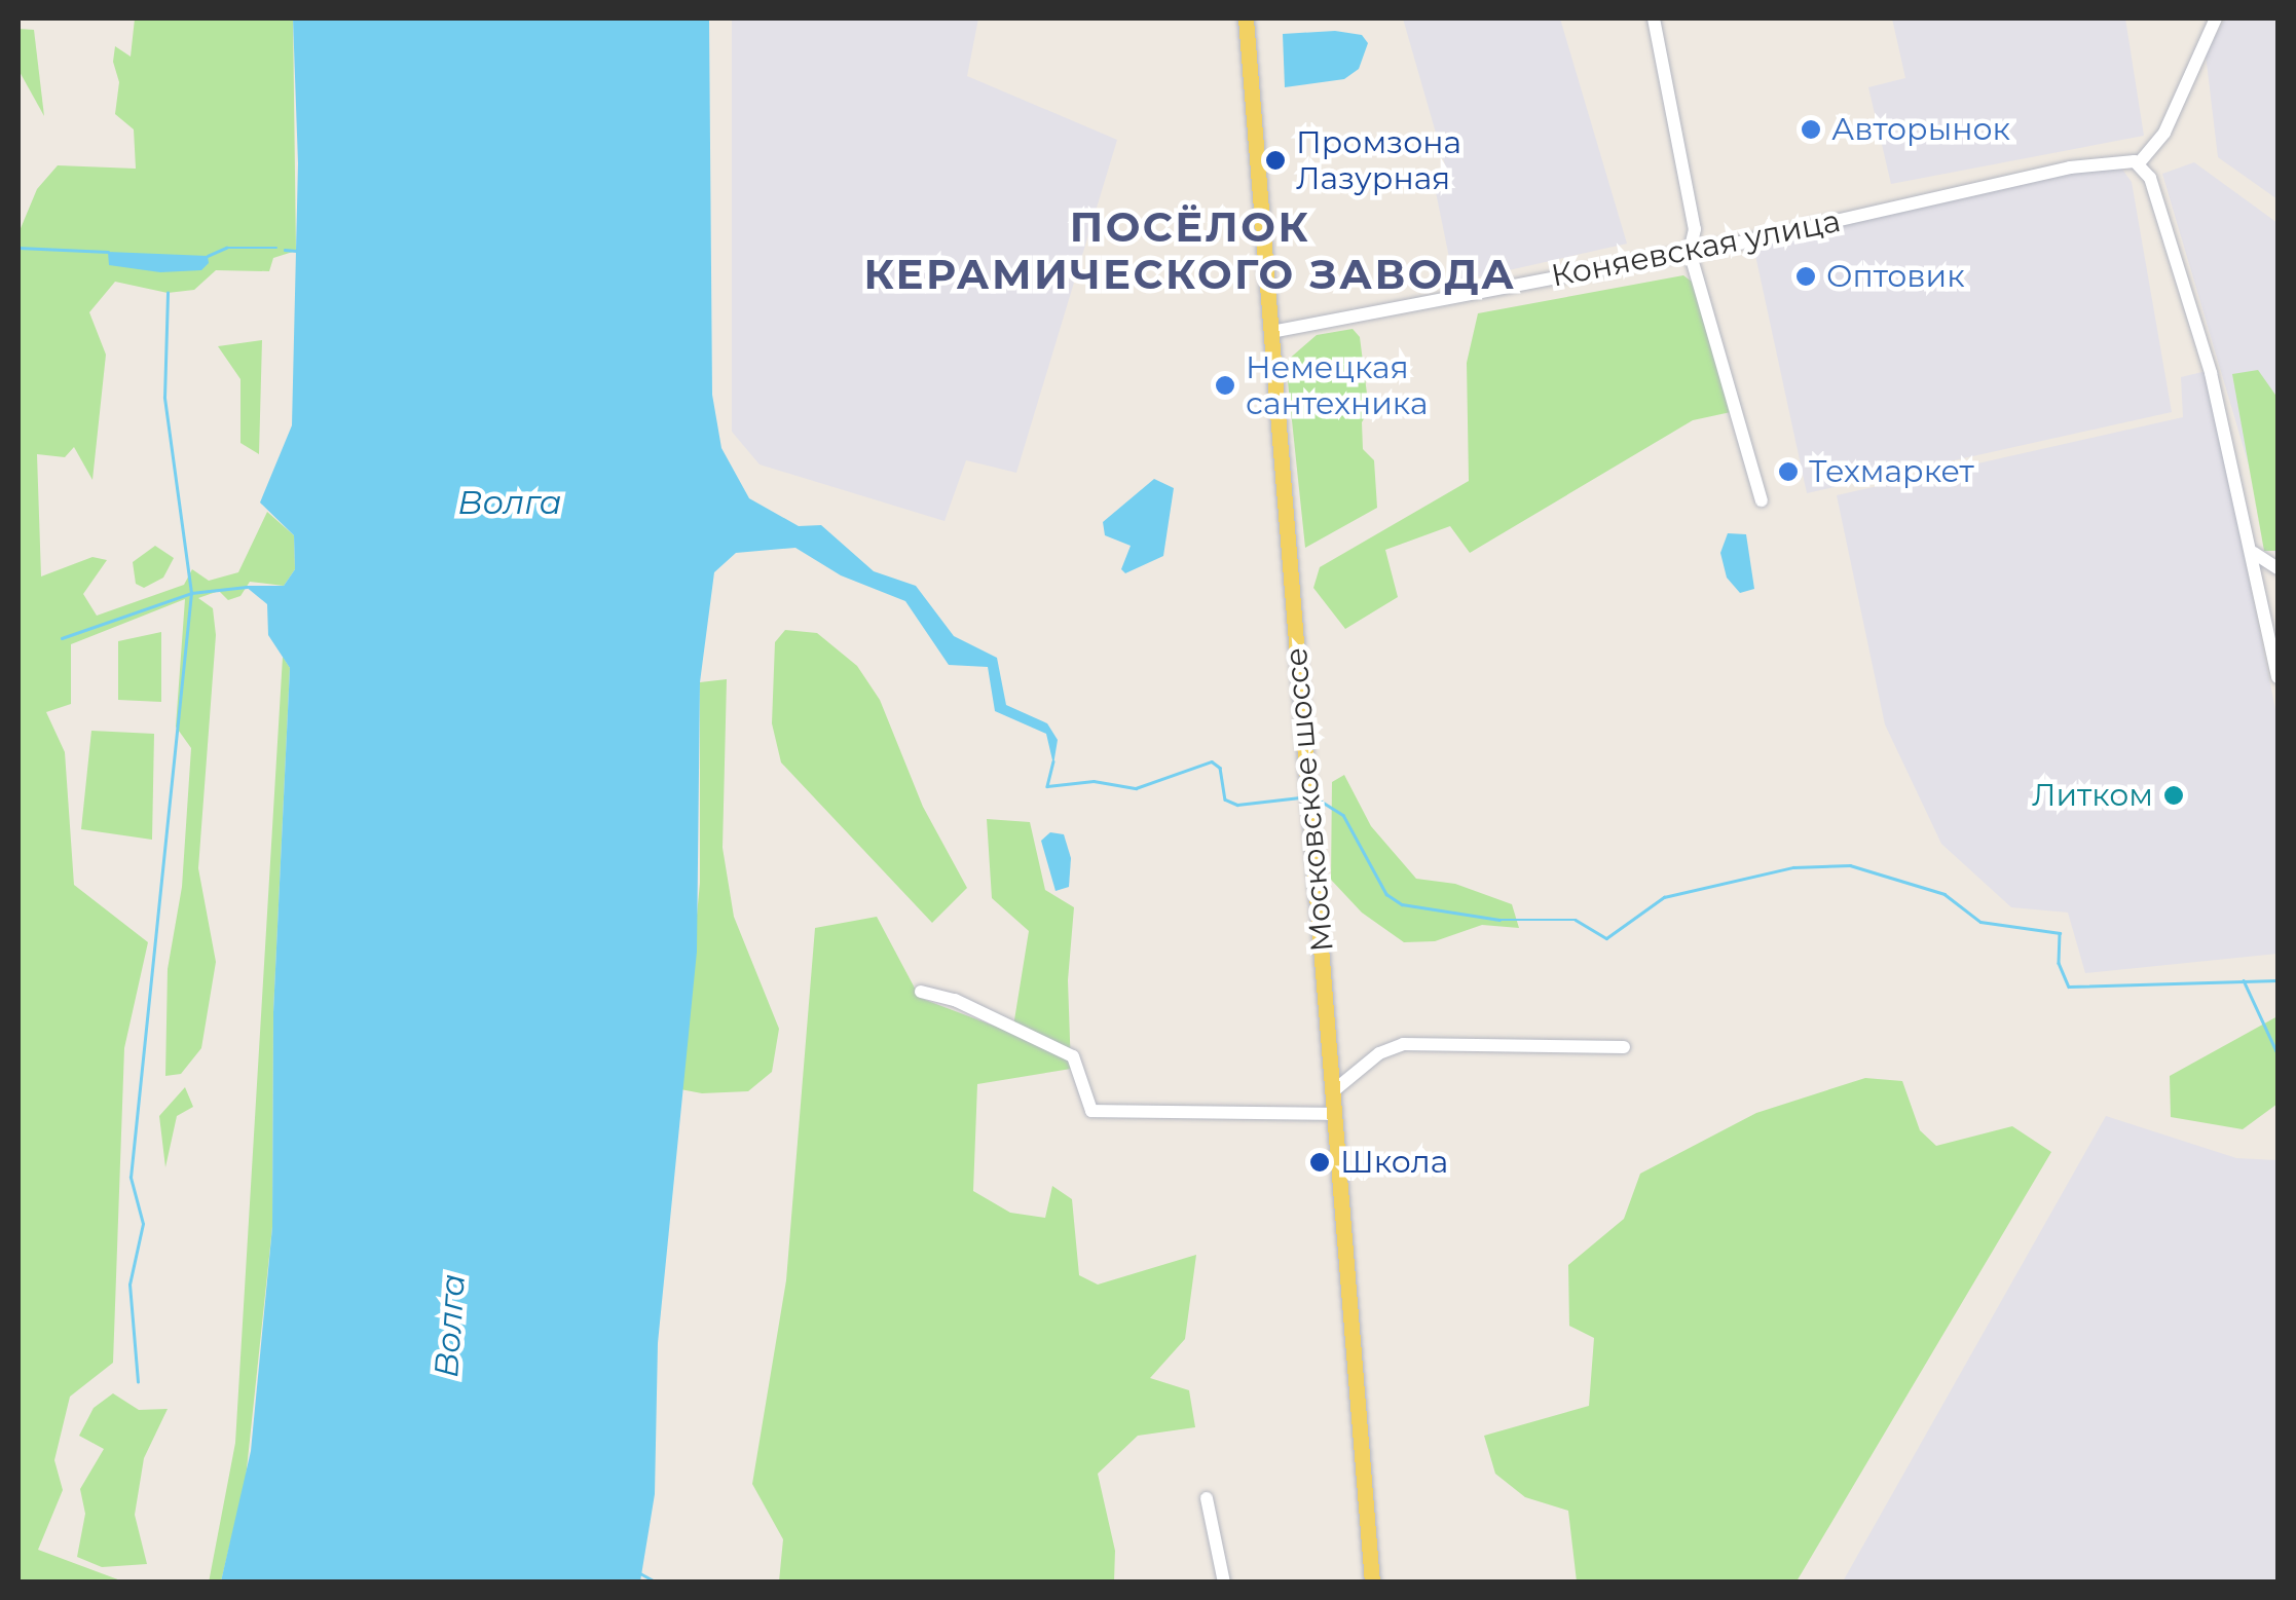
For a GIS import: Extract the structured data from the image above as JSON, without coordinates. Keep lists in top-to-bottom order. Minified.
{"streets":{"main road":["Московское шоссе"],"street":["Коняевская улица"]},"crossings":[["Коняевская улица","Московское шоссе"]],"districts":["ПОСЁЛОК КЕРАМИЧЕСКОГО ЗАВОДА"],"water":["Волга"],"places":["Авторынок","Промзона Лазурная","Оптовик","Немецкая сантехника","Техмаркет","Литком","Школа"]}
